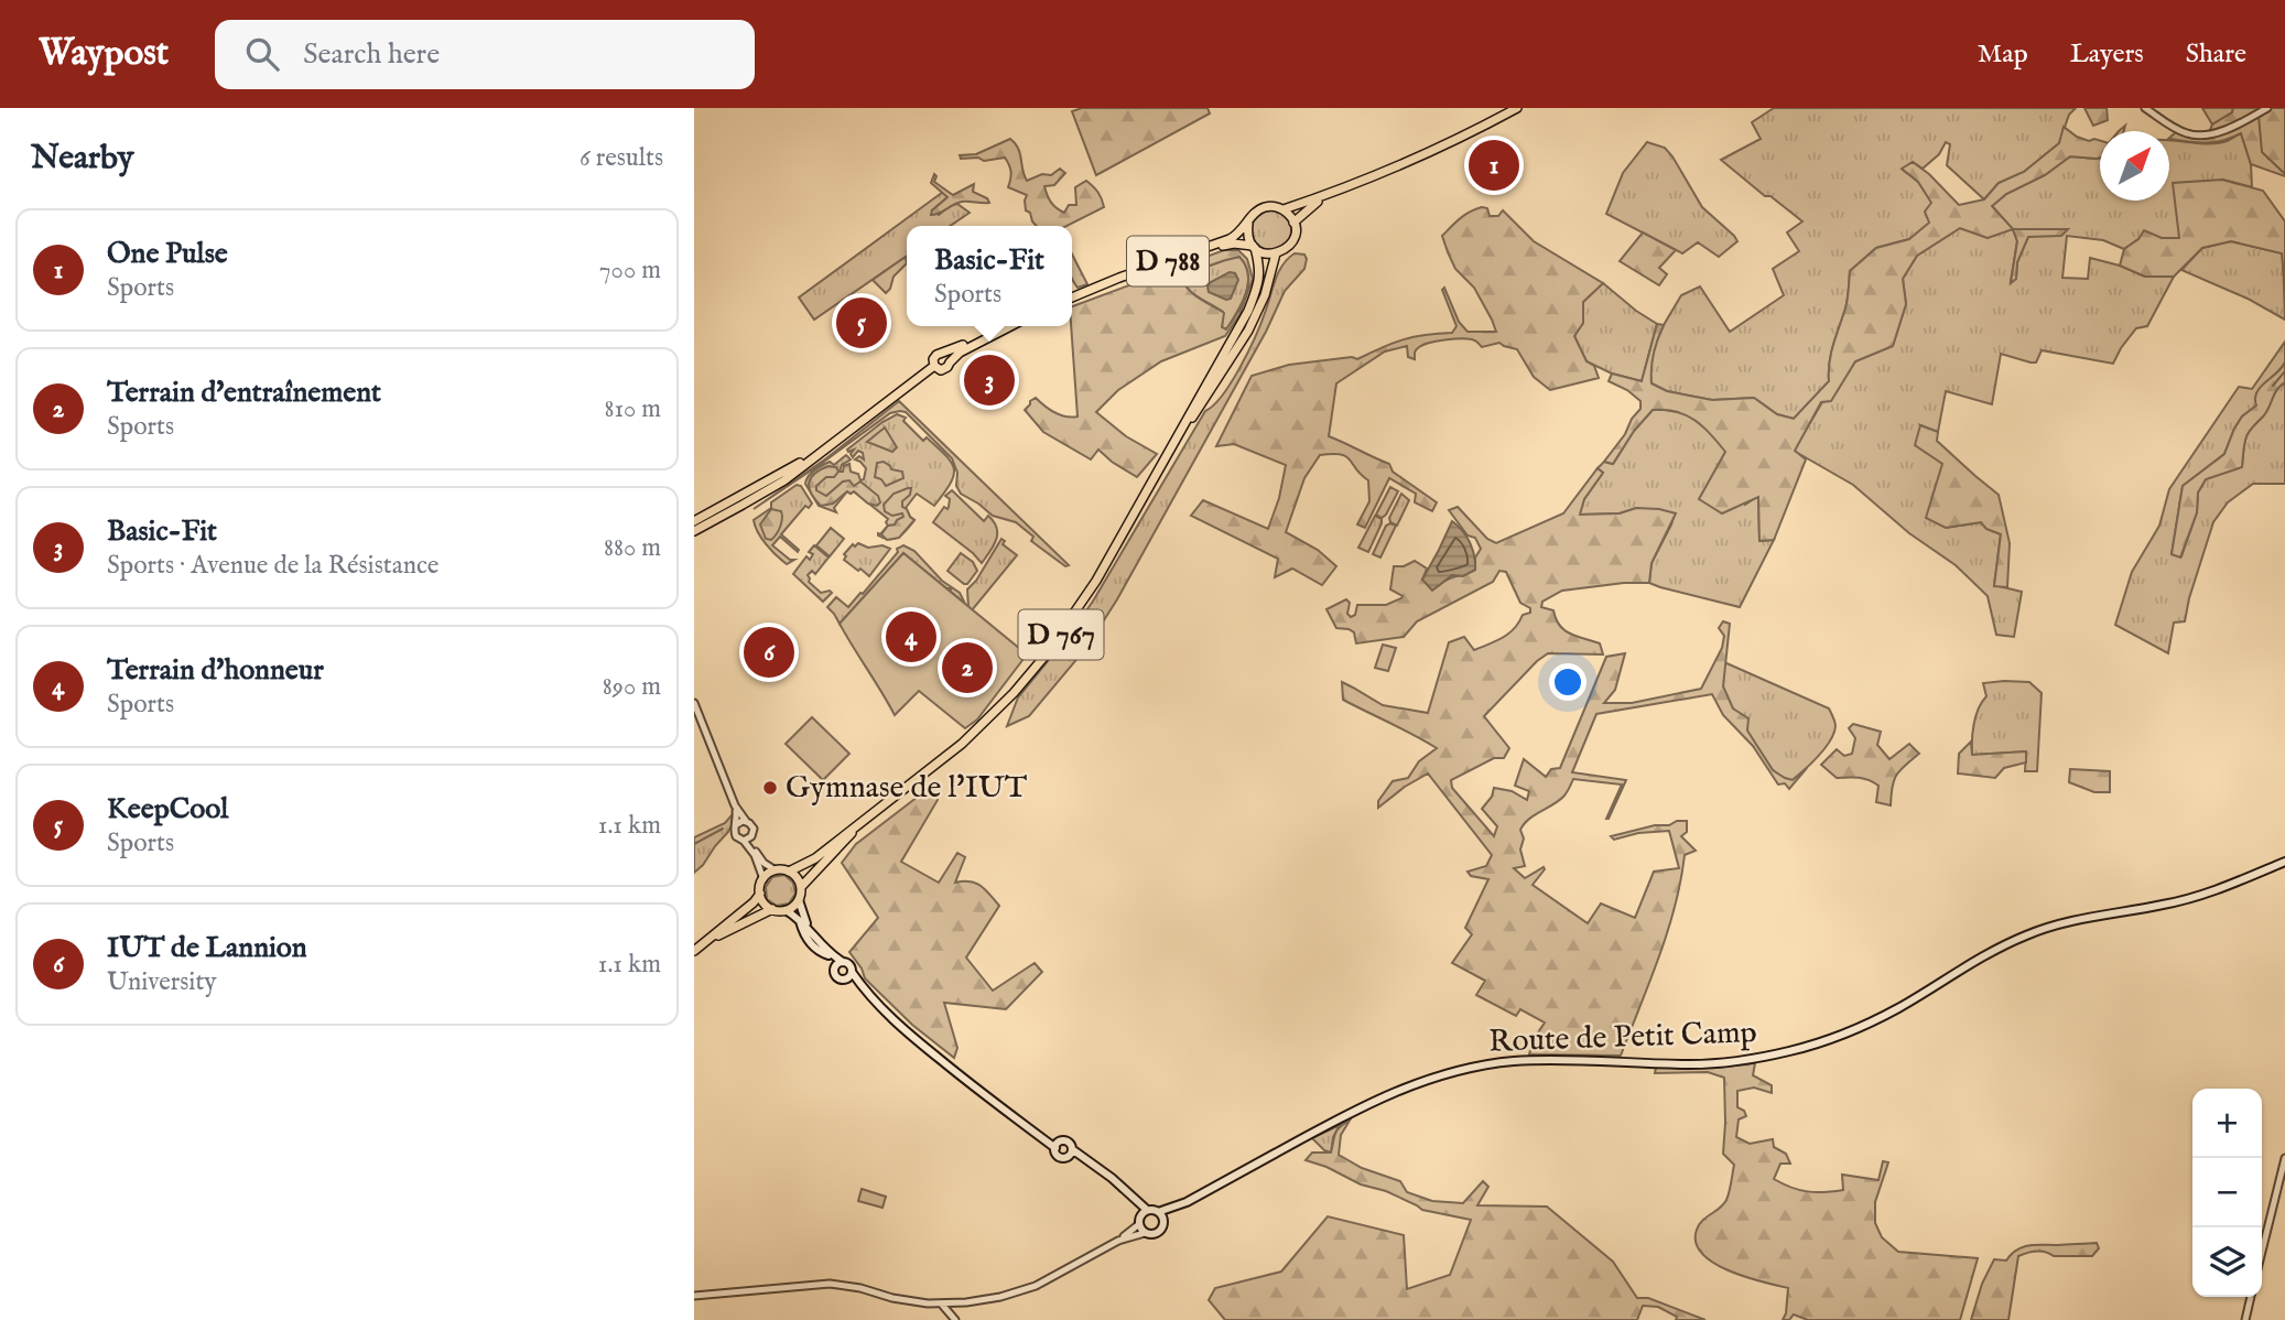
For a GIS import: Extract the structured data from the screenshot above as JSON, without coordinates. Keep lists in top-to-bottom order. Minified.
{"streets":{"main road":["D 788","D 767","Route de Petit Camp"]},"crossings":[["D 788","D 767"]],"places":["Gymnase de l'IUT"],"north":"top right","page":{"header":"Waypost","search":"Search here","nav":["Map","Layers","Share"],"heading":["Nearby","6 results"],"pins":["1","5","3","4","6","2"],"list":[{"mark":"1","name":"One Pulse","note":"Sports","value":"700 m"},{"mark":"2","name":"Terrain d'entraînement","note":"Sports","value":"810 m"},{"mark":"3","name":"Basic-Fit","note":"Sports · Avenue de la Résistance","value":"880 m"},{"mark":"4","name":"Terrain d'honneur","note":"Sports","value":"890 m"},{"mark":"5","name":"KeepCool","note":"Sports","value":"1.1 km"},{"mark":"6","name":"IUT de Lannion","note":"University","value":"1.1 km"}],"popup":["Basic-Fit","Sports"],"map_buttons":["+","−"]}}
